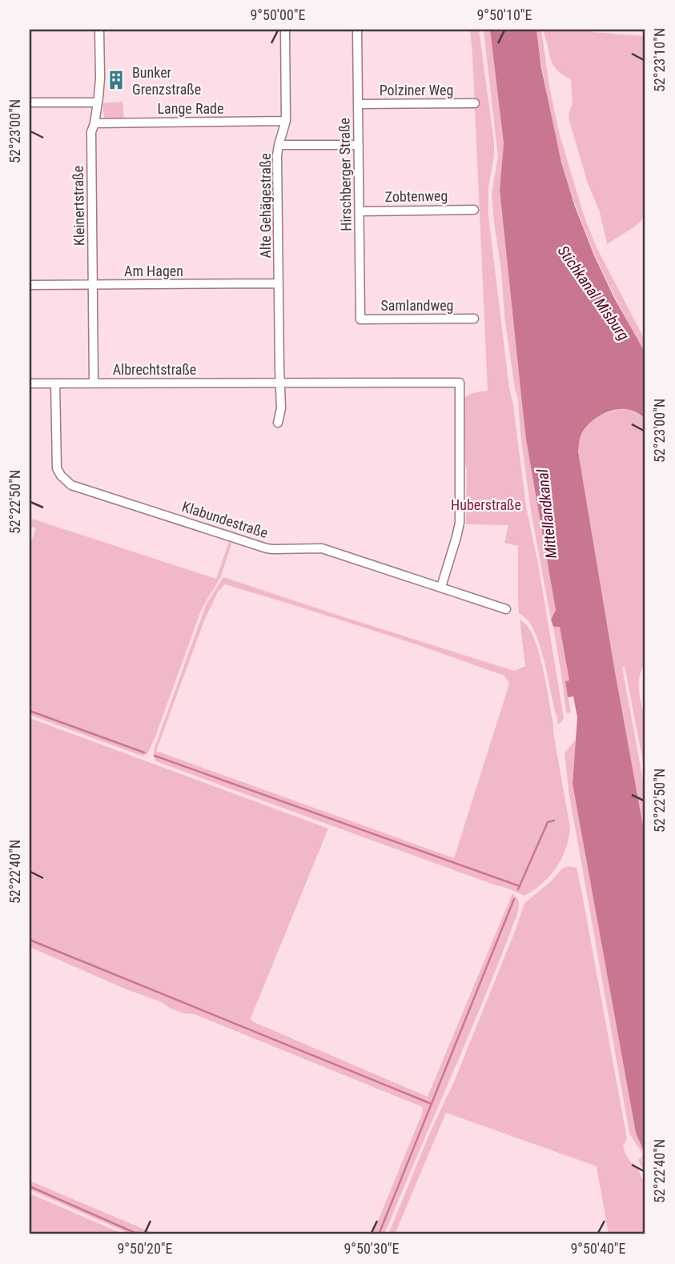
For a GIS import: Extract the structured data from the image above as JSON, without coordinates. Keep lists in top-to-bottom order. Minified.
{"streets":{"street":["Polziner Weg","Lange Rade","Hirschberger Straße","Zobtenweg","Kleinertstraße","Alte Gehägestraße","Am Hagen","Samlandweg","Albrechtstraße","Klabundestraße"]},"crossings":[["Polziner Weg","Hirschberger Straße"],["Lange Rade","Kleinertstraße"],["Lange Rade","Alte Gehägestraße"],["Hirschberger Straße","Zobtenweg"],["Hirschberger Straße","Samlandweg"],["Kleinertstraße","Am Hagen"],["Kleinertstraße","Albrechtstraße"],["Alte Gehägestraße","Am Hagen"],["Alte Gehägestraße","Albrechtstraße"],["Albrechtstraße","Klabundestraße"]],"water":["Stichkanal Misburg","Mittellandkanal"],"parks":["Huberstraße"],"places":{"building":["Bunker Grenzstraße"]},"coordinates":["9°50'00\"E","9°50'10\"E","52°23'10\"N","52°23'00\"N","52°22'50\"N","52°22'40\"N","9°50'20\"E","9°50'30\"E","9°50'40\"E"]}
